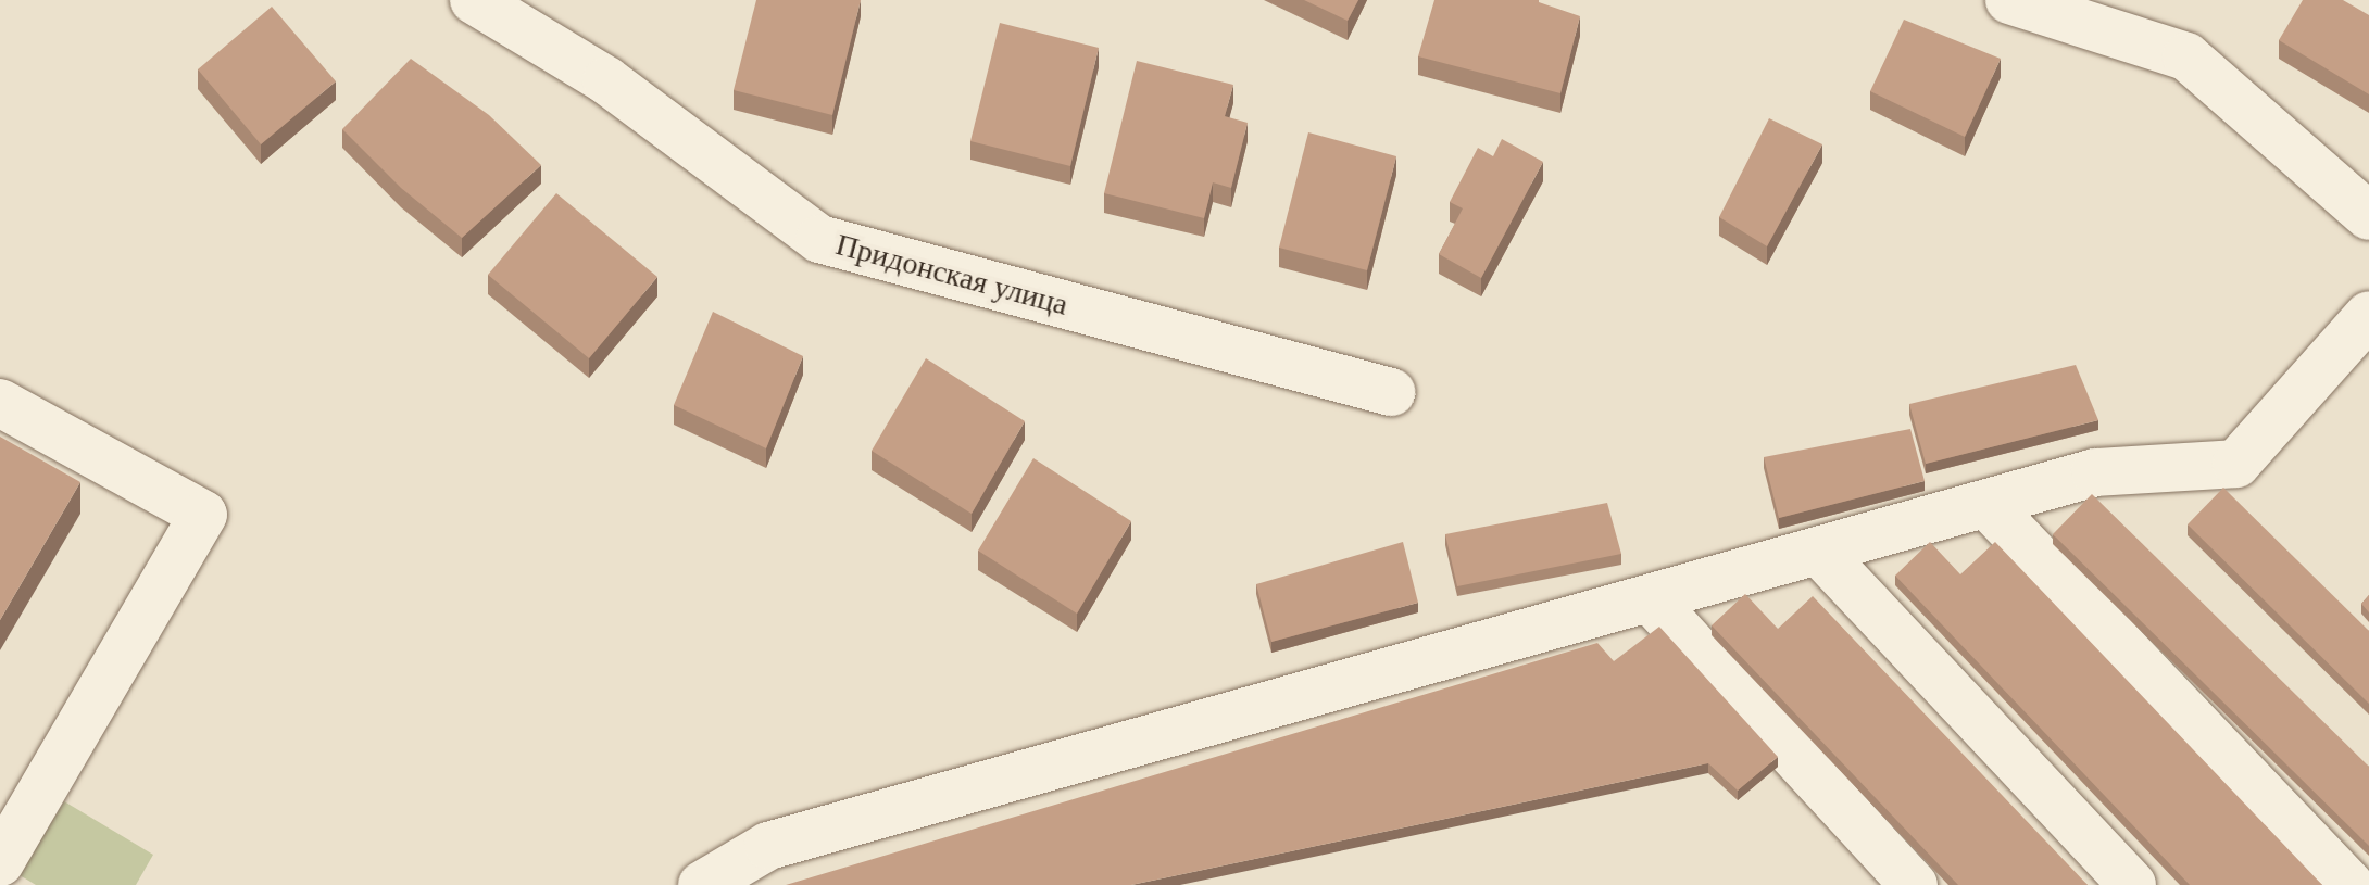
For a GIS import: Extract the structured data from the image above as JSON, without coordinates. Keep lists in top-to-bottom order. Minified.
{"streets":{"street":["Придонская улица"]}}
